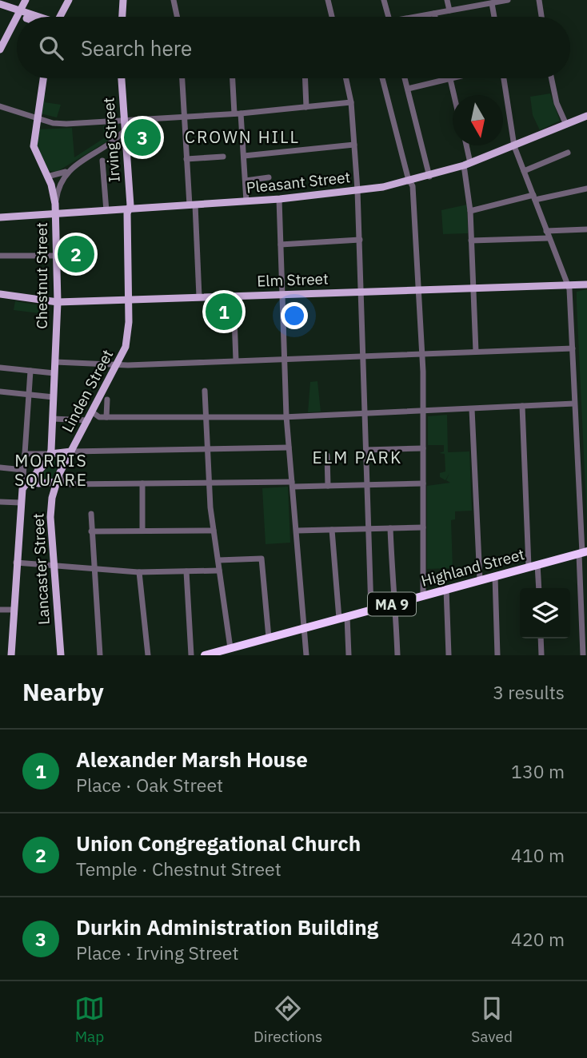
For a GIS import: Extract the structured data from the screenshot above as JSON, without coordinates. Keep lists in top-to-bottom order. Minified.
{"streets":{"highway":["Highland Street","MA 9"],"main road":["Irving Street","Pleasant Street","Chestnut Street","Elm Street","Linden Street","Lancaster Street"]},"crossings":[["Irving Street","Pleasant Street"],["Irving Street","Linden Street"],["Pleasant Street","Chestnut Street"],["Pleasant Street","Linden Street"],["Chestnut Street","Elm Street"],["Elm Street","Linden Street"],["Linden Street","Lancaster Street"]],"districts":["CROWN HILL","ELM PARK","MORRIS SQUARE"],"north":"bottom","page":{"search":"Search here","pins":["3","2","1"],"heading":["Nearby","3 results"],"list":[{"mark":"1","name":"Alexander Marsh House","note":"Place · Oak Street","value":"130 m"},{"mark":"2","name":"Union Congregational Church","note":"Temple · Chestnut Street","value":"410 m"},{"mark":"3","name":"Durkin Administration Building","note":"Place · Irving Street","value":"420 m"}],"nav":["Map","Directions","Saved"]}}
